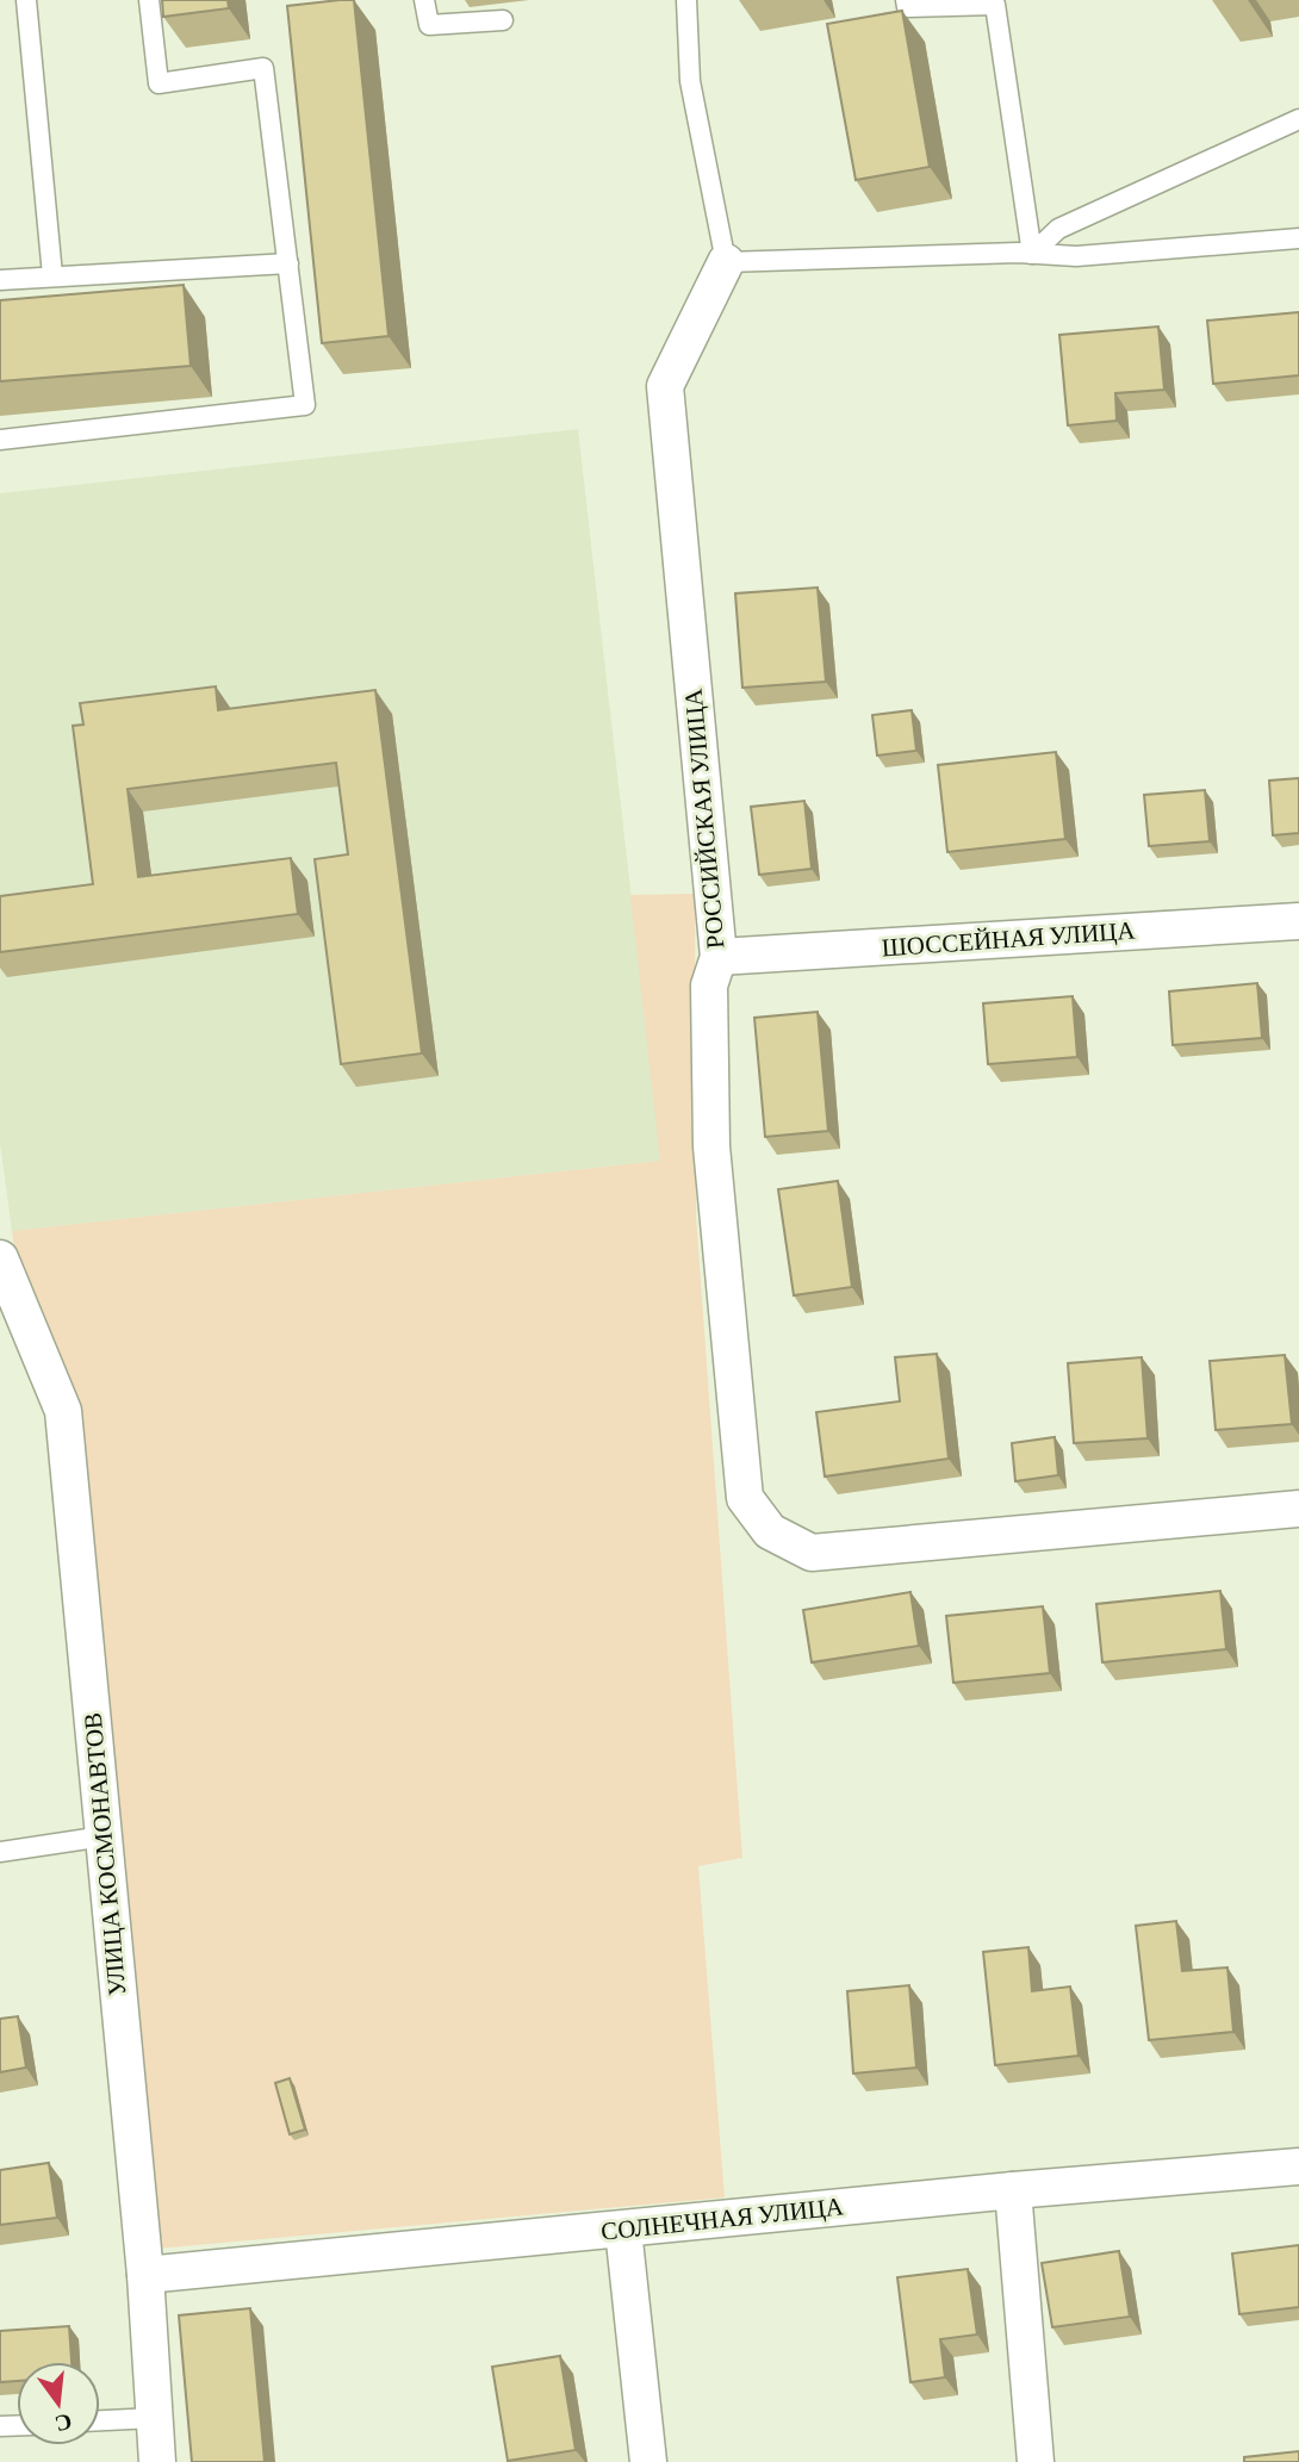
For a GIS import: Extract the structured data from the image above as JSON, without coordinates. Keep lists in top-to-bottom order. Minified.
{"streets":{"street":["РОССИЙСКАЯ УЛИЦА","ШОССЕЙНАЯ УЛИЦА","УЛИЦА КОСМОНАВТОВ","СОЛНЕЧНАЯ УЛИЦА"]},"crossings":[["РОССИЙСКАЯ УЛИЦА","ШОССЕЙНАЯ УЛИЦА"],["УЛИЦА КОСМОНАВТОВ","СОЛНЕЧНАЯ УЛИЦА"]],"north":"bottom"}
